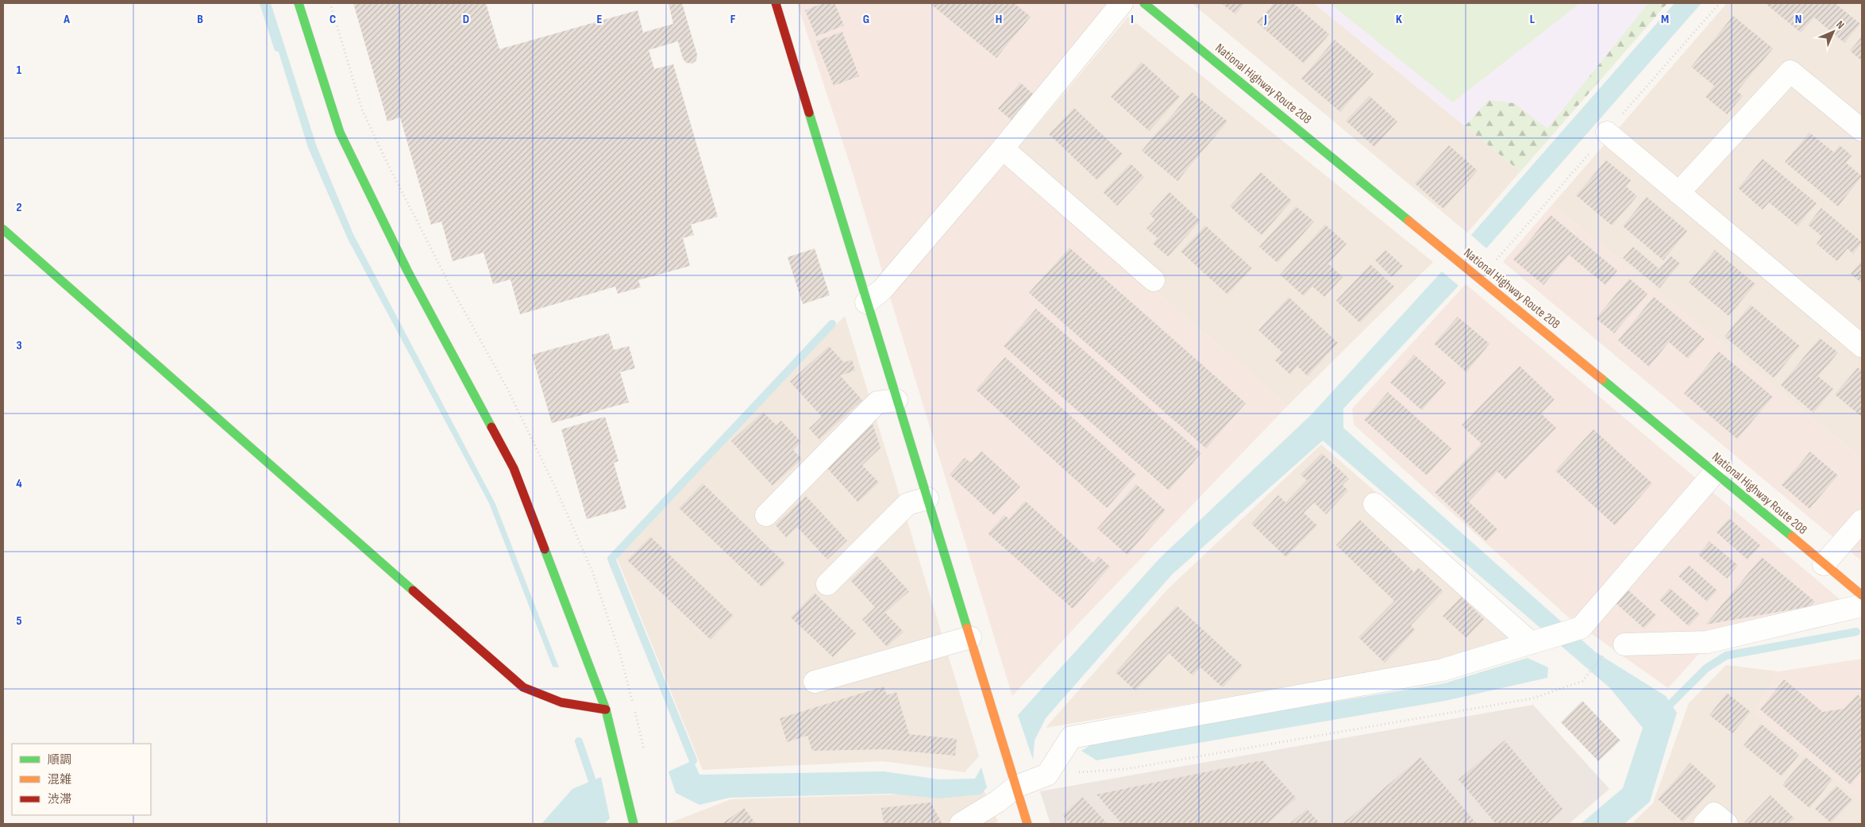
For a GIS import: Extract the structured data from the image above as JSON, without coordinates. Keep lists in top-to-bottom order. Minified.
{"streets":{"main road":["National Highway Route 208"]},"legend":["順調","混雑","渋滞"],"north":"top right","grid":{"columns":["A","B","C","D","E","F","G","H","I","J","K","L","M","N"],"rows":["1","2","3","4","5"]}}
